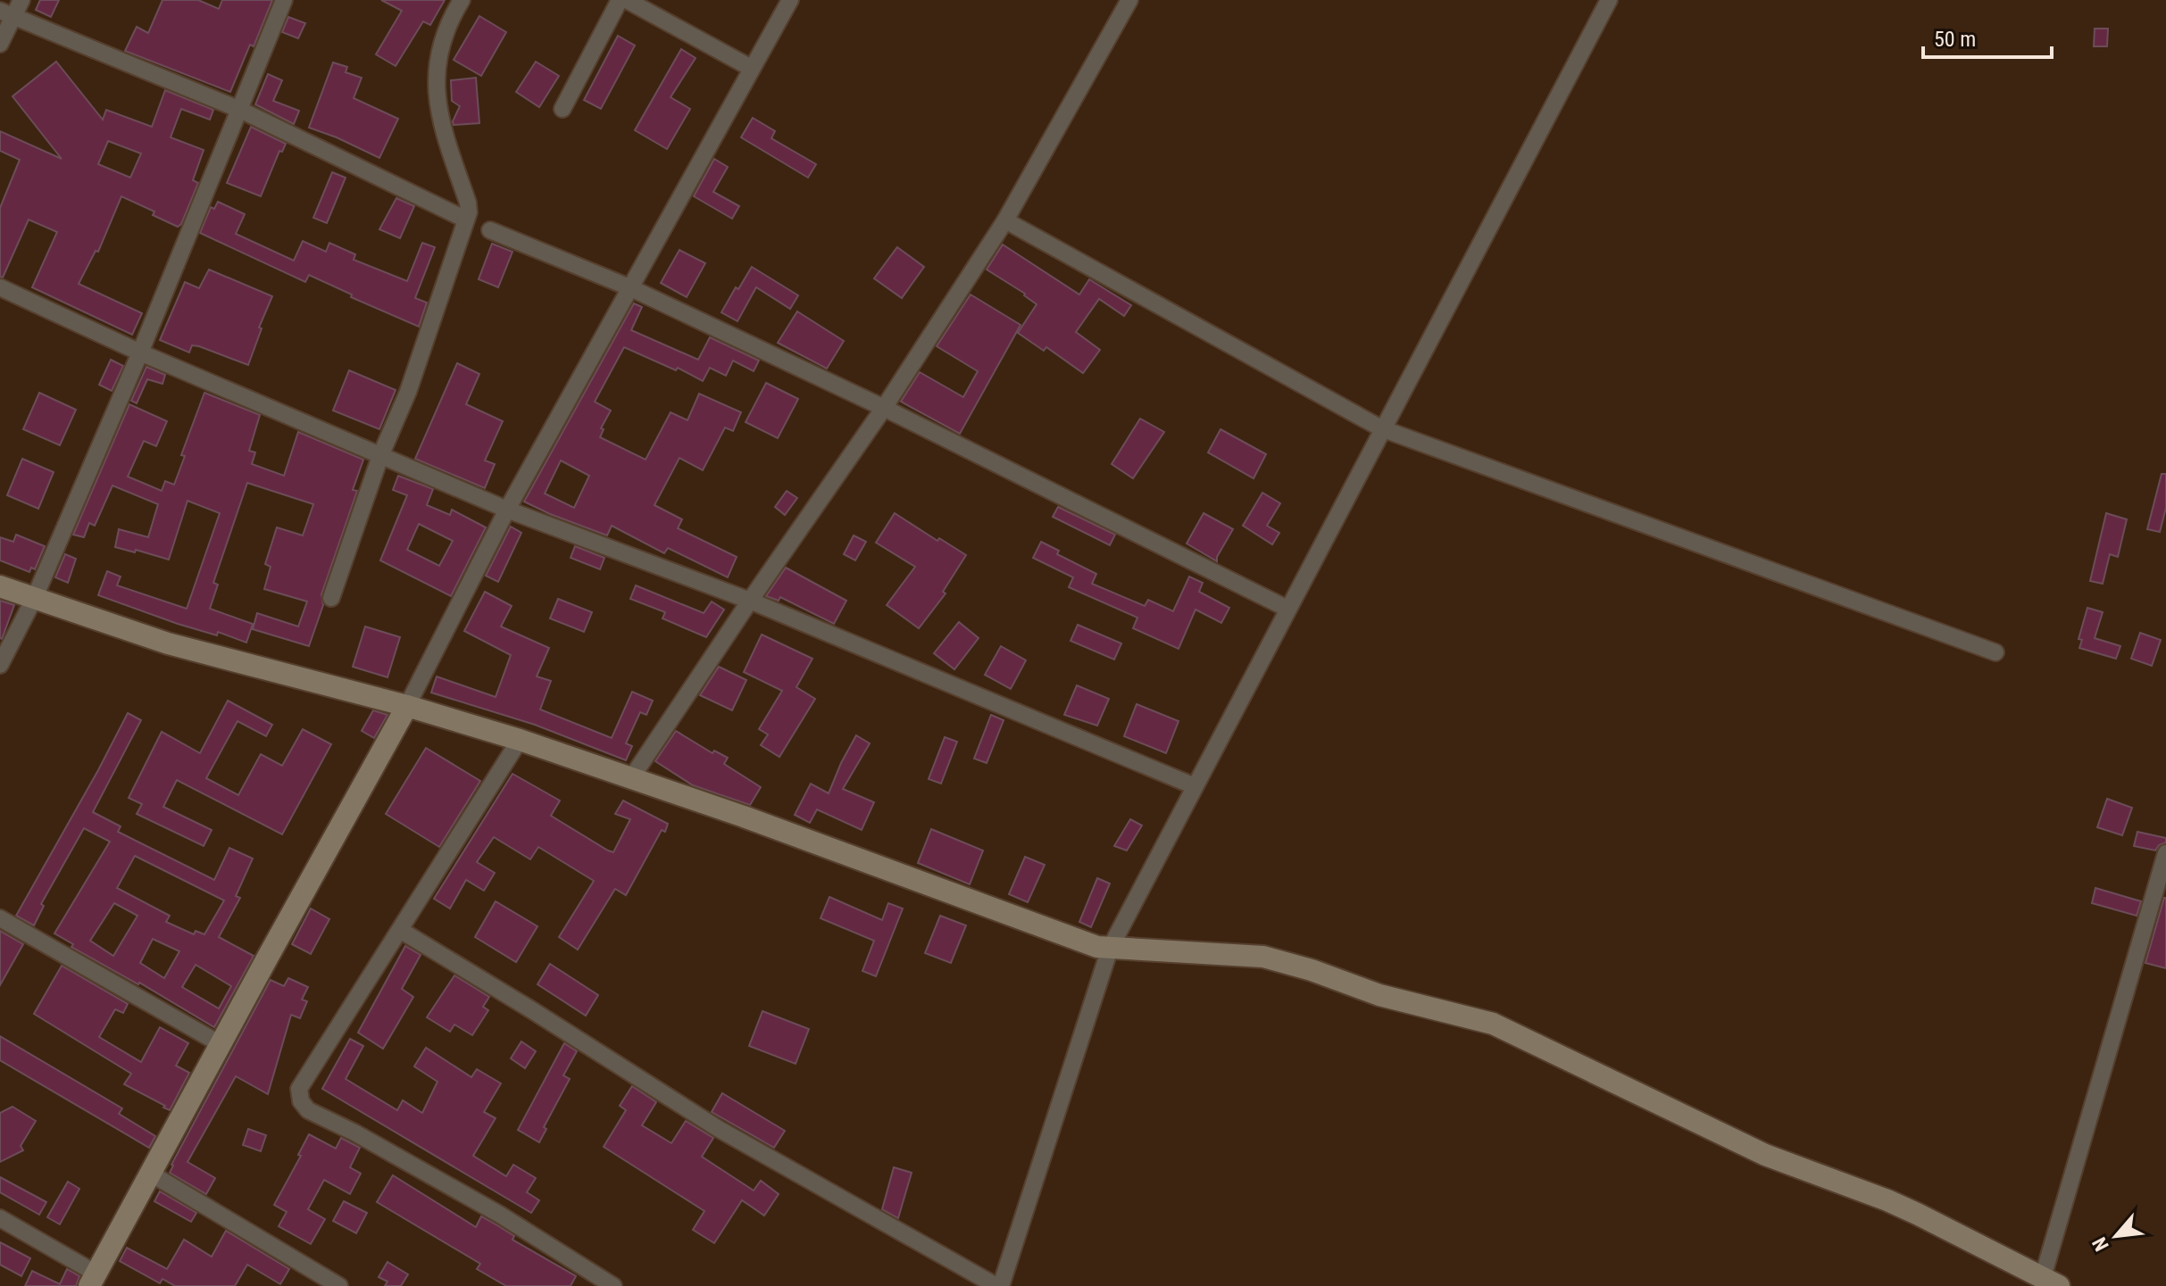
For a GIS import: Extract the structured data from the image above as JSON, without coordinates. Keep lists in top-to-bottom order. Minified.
{"scale_bar":"50 m","north":"bottom left"}
